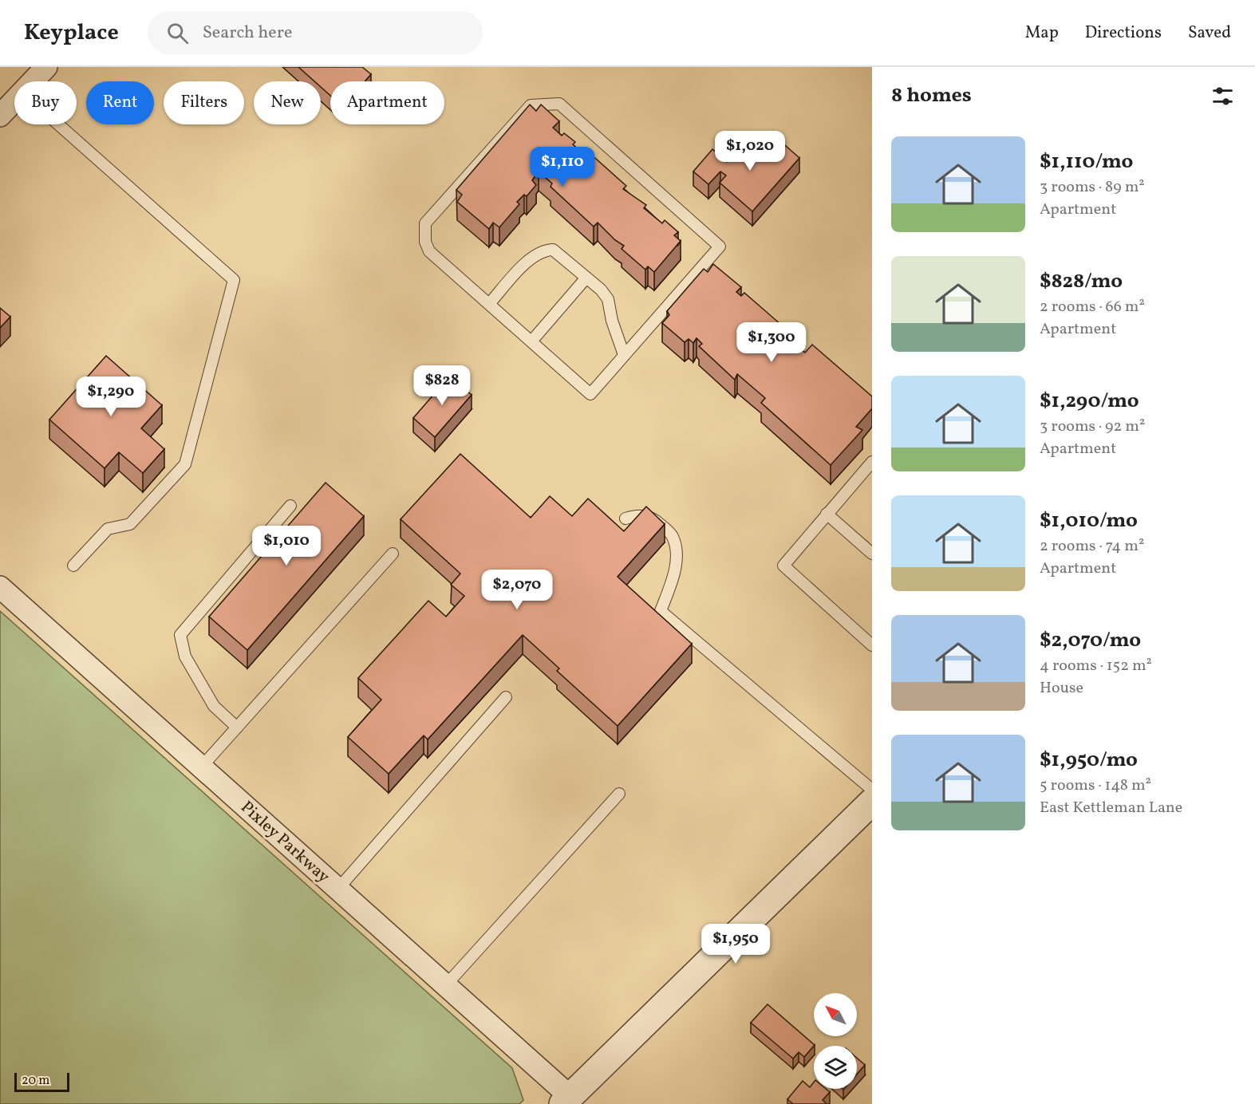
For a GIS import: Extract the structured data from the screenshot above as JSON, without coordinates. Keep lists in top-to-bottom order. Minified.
{"streets":{"street":["Pixley Parkway"]},"scale_bar":"20 m","north":"top left","page":{"header":"Keyplace","search":"Search here","nav":["Map","Directions","Saved"],"heading":"8 homes","chip":["Buy","Rent","Filters","New","Apartment"],"list":[{"name":"$1,110/mo","note":"3 rooms · 89 m² · Apartment"},{"name":"$828/mo","note":"2 rooms · 66 m² · Apartment"},{"name":"$1,290/mo","note":"3 rooms · 92 m² · Apartment"},{"name":"$1,010/mo","note":"2 rooms · 74 m² · Apartment"},{"name":"$2,070/mo","note":"4 rooms · 152 m² · House"},{"name":"$1,950/mo","note":"5 rooms · 148 m² · East Kettleman Lane"}],"price":["$1,020","$1,110","$1,300","$828","$1,290","$1,010","$2,070","$1,950"],"scale":"20 m"}}
